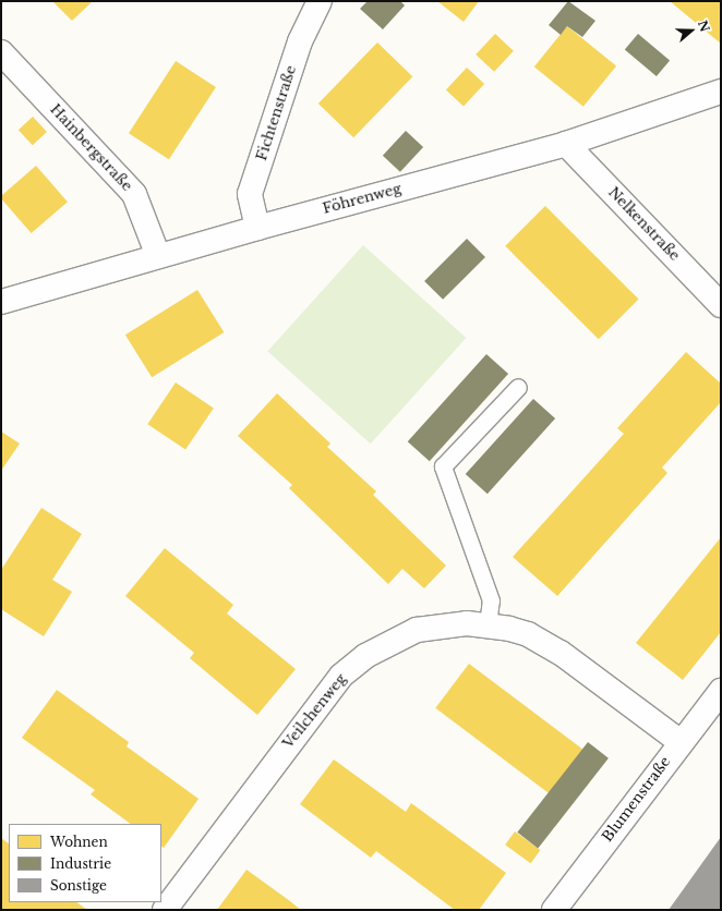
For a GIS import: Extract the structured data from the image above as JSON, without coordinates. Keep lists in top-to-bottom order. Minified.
{"streets":{"street":["Fichtenstraße","Hainbergstraße","Föhrenweg","Nelkenstraße","Veilchenweg","Blumenstraße"]},"crossings":[["Fichtenstraße","Föhrenweg"],["Hainbergstraße","Föhrenweg"],["Föhrenweg","Nelkenstraße"],["Veilchenweg","Blumenstraße"]],"legend":["Wohnen","Industrie","Sonstige"],"north":"right"}
